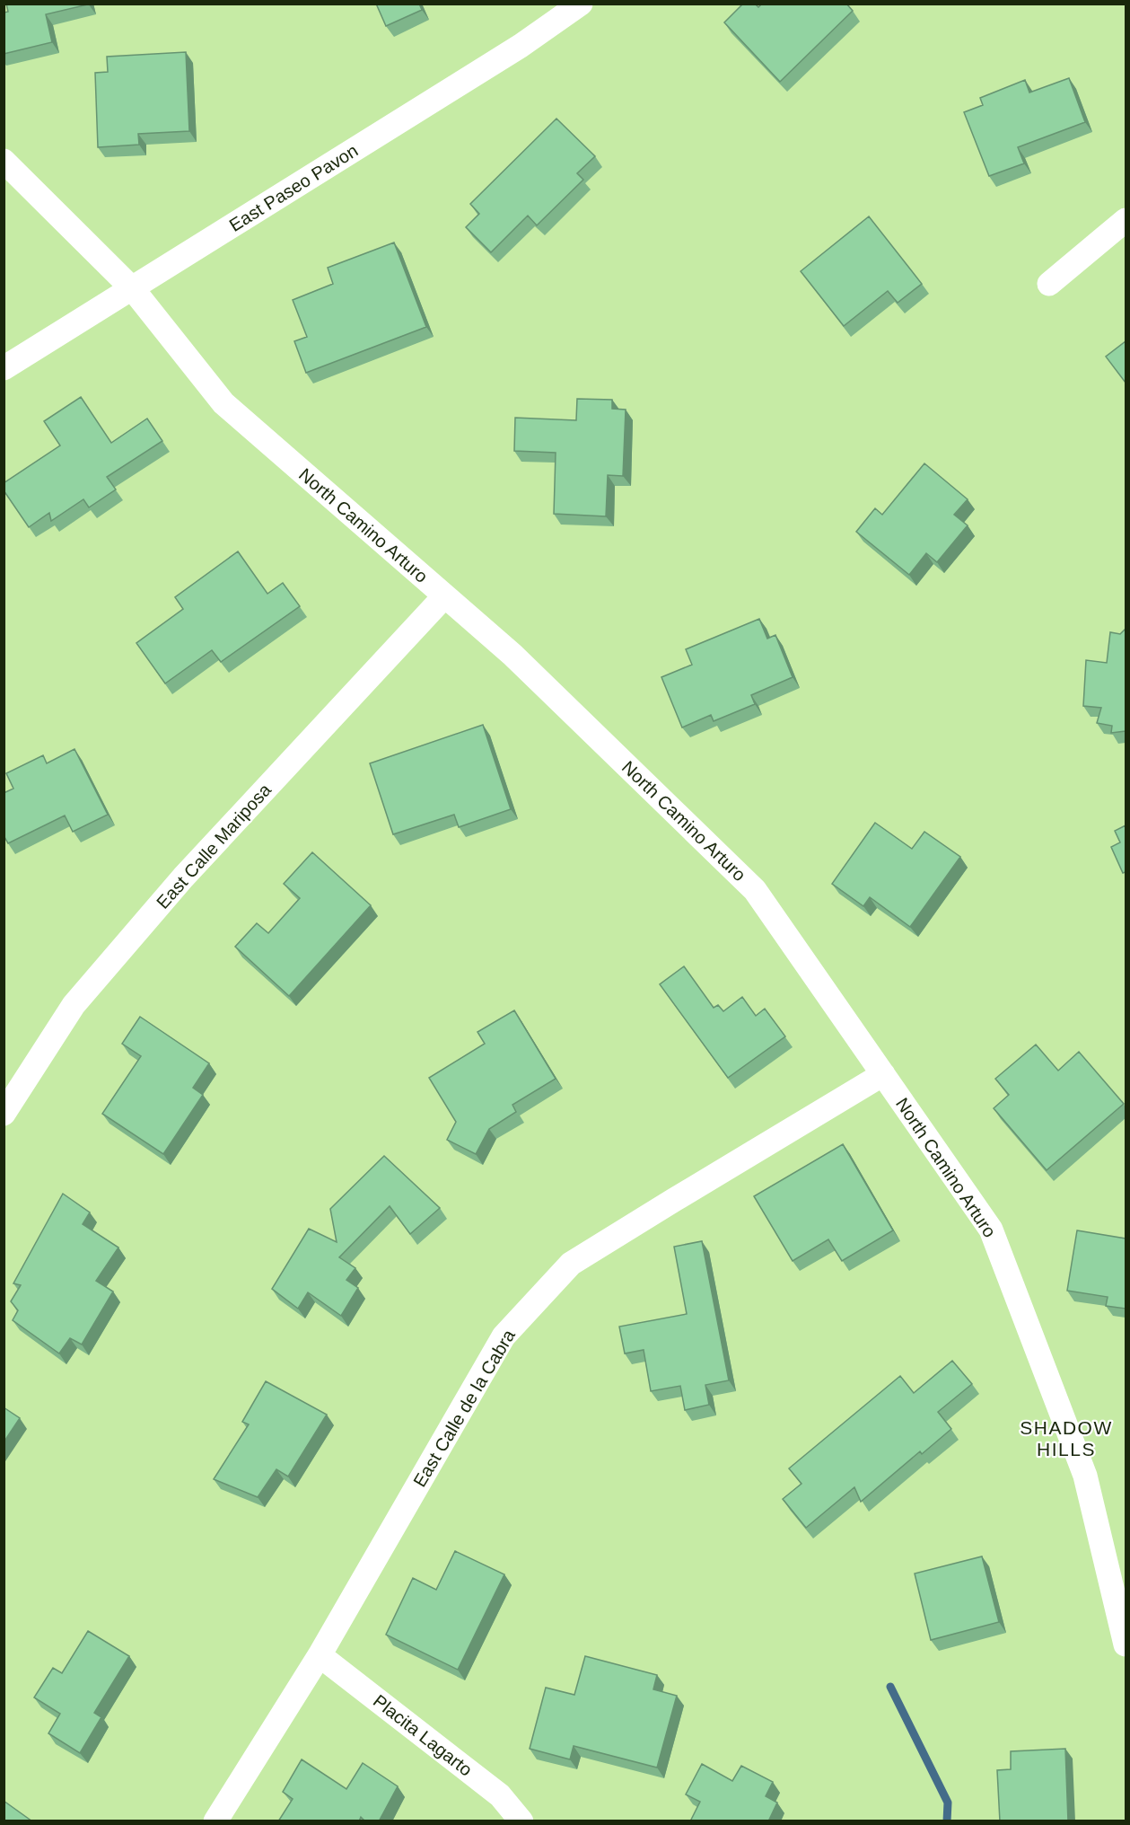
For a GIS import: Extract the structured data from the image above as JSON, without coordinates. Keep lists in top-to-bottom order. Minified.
{"streets":{"street":["East Paseo Pavon","North Camino Arturo","East Calle Mariposa","East Calle de la Cabra","Placita Lagarto"]},"crossings":[["East Paseo Pavon","North Camino Arturo"],["North Camino Arturo","East Calle Mariposa"],["North Camino Arturo","East Calle de la Cabra"],["East Calle de la Cabra","Placita Lagarto"]],"districts":["SHADOW HILLS"]}
